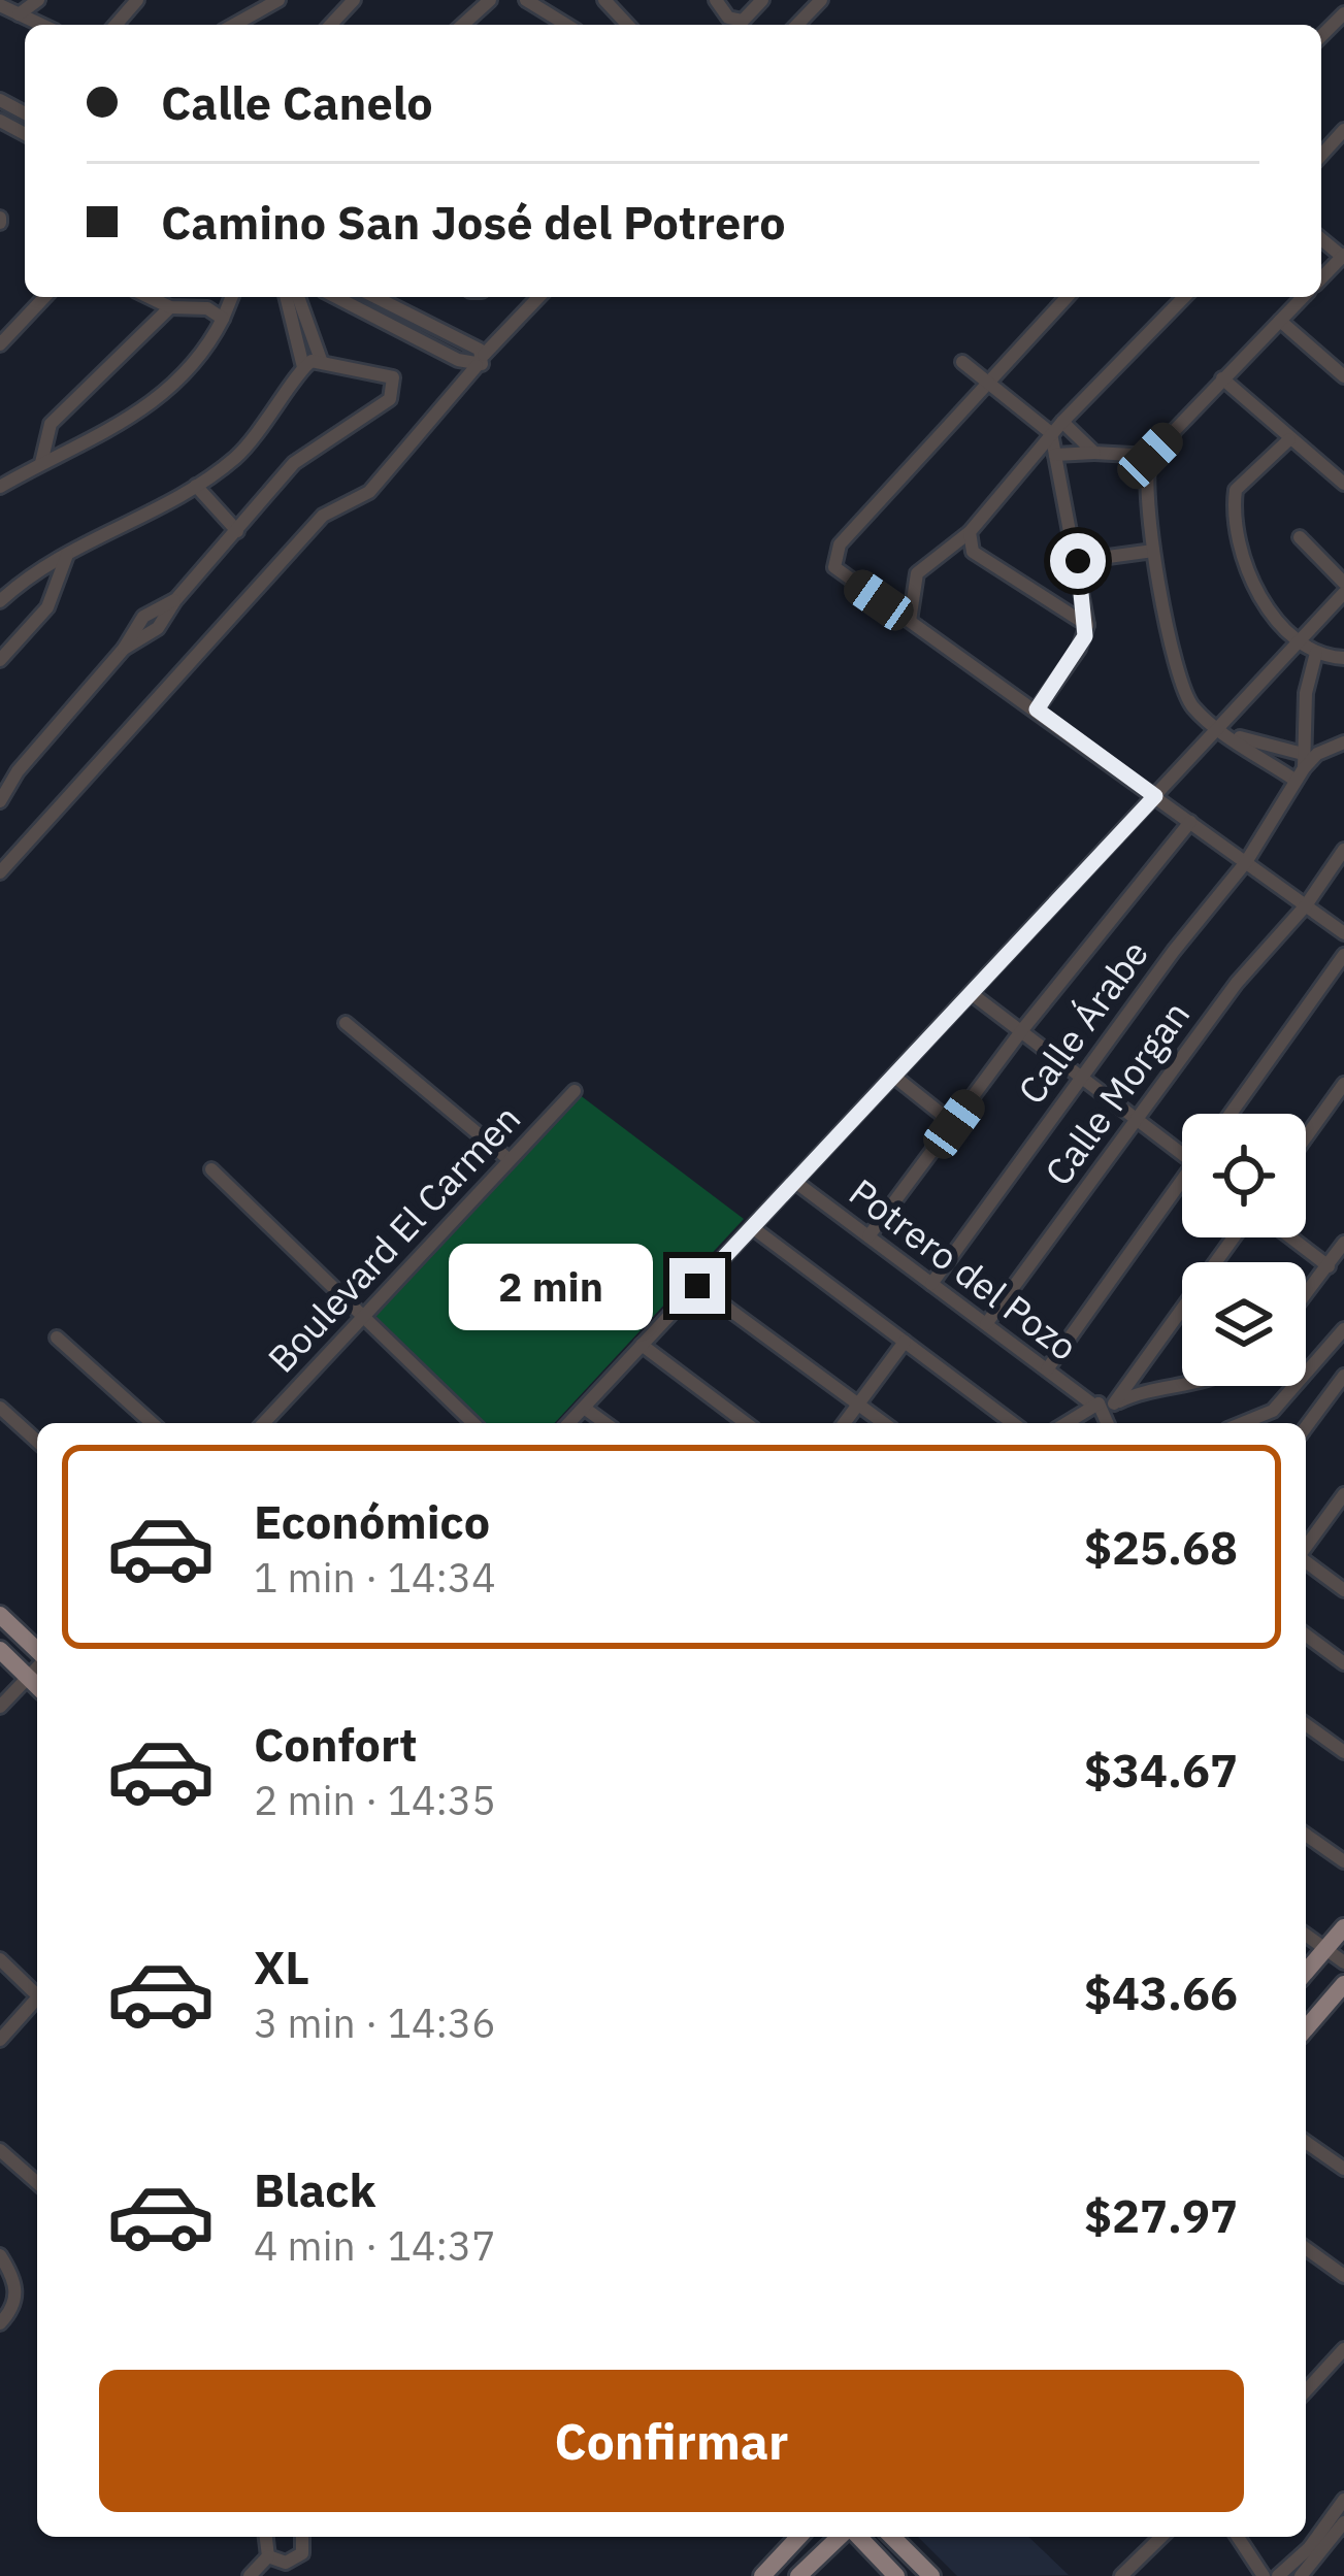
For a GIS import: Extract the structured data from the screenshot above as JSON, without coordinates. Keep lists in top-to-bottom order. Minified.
{"streets":{"street":["Calle Árabe","Calle Morgan","Boulevard El Carmen","Potrero del Pozo"]},"crossings":[["Calle Árabe","Potrero del Pozo"],["Calle Morgan","Potrero del Pozo"]],"page":{"banner":["Calle Canelo","Camino San José del Potrero"],"bubble":"2 min","list":[{"name":"Económico","note":"1 min · 14:34","value":"$25.68"},{"name":"Confort","note":"2 min · 14:35","value":"$34.67"},{"name":"XL","note":"3 min · 14:36","value":"$43.66"},{"name":"Black","note":"4 min · 14:37","value":"$27.97"}],"buttons":"Confirmar"}}
